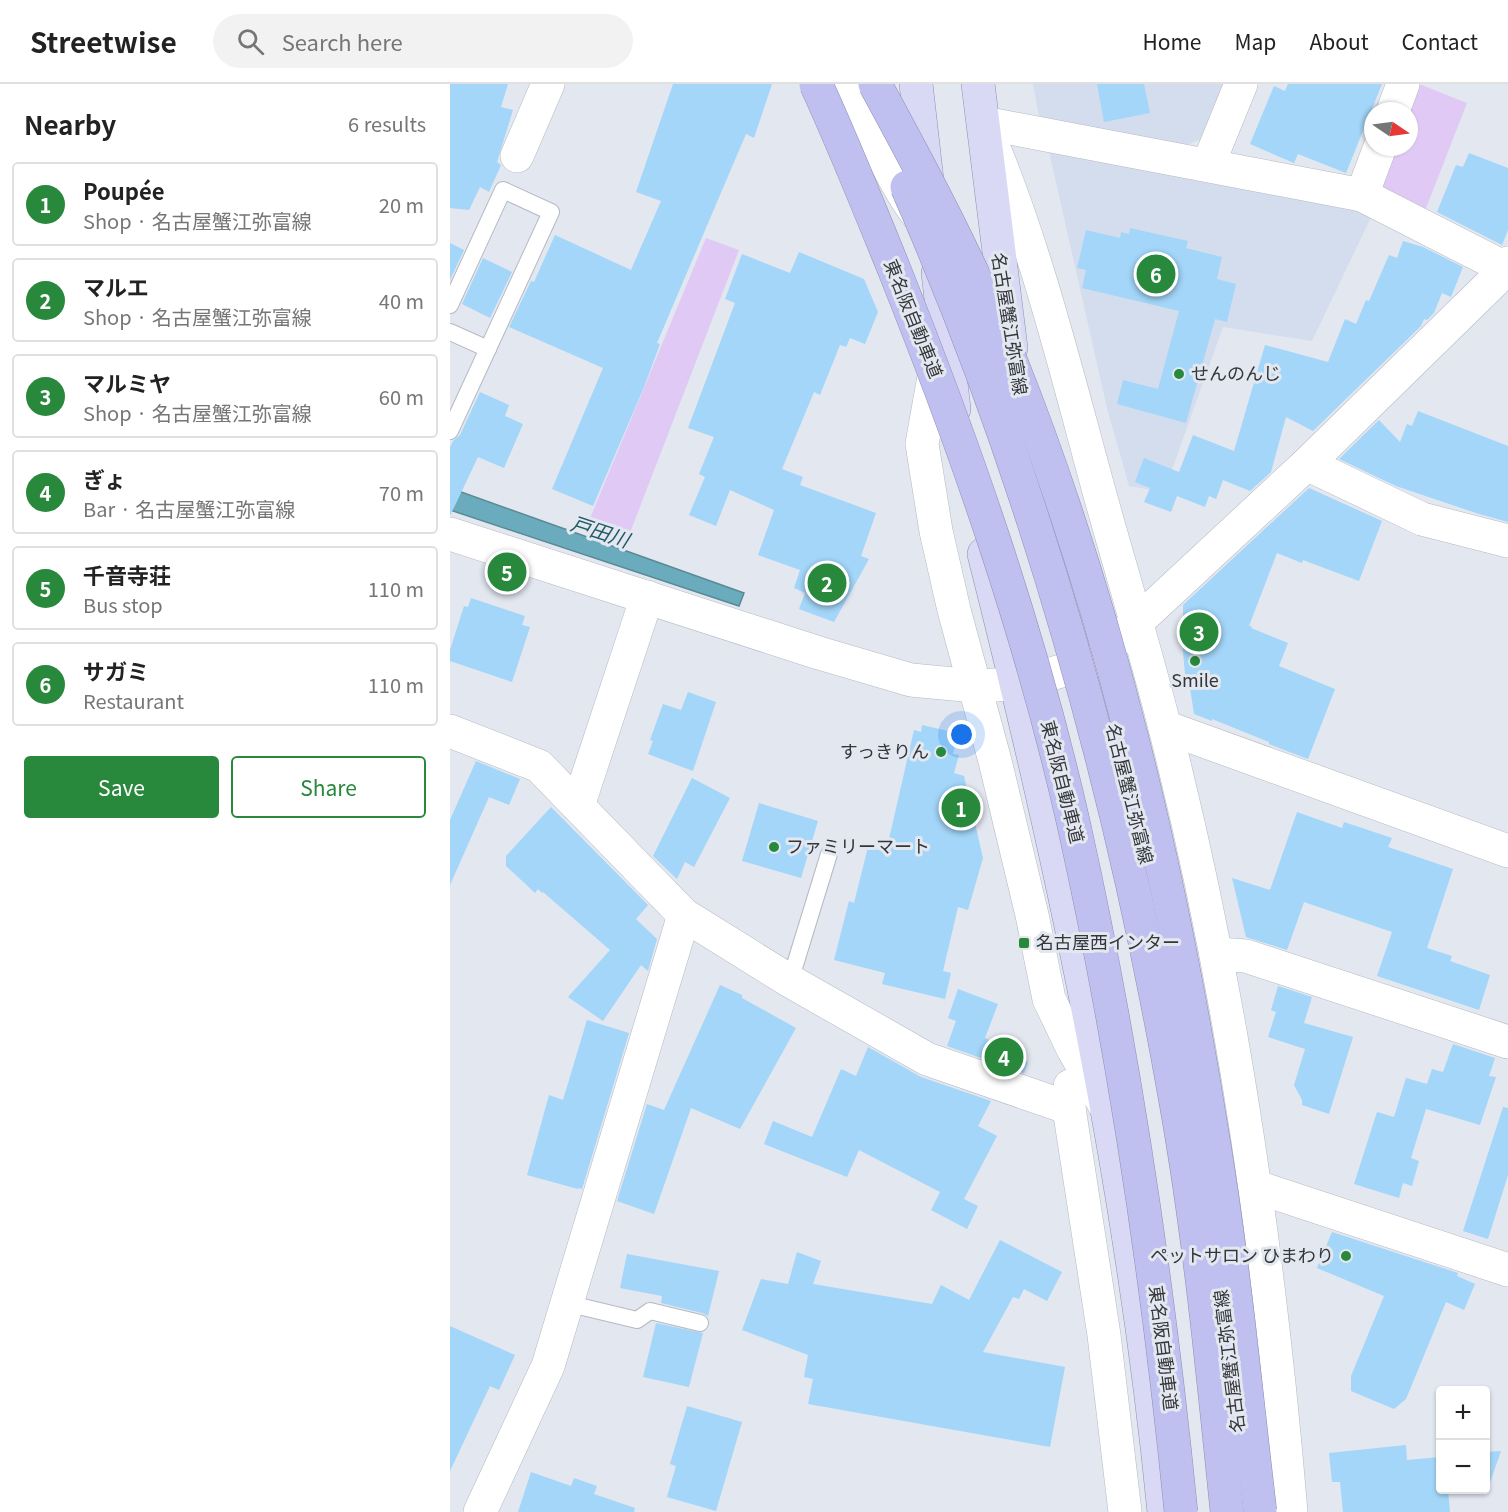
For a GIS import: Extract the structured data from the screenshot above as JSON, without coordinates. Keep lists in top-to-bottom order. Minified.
{"streets":{"highway":["東名阪自動車道"],"main road":["名古屋蟹江弥富線"]},"water":["戸田川"],"places":{"other":["せんのんじ","Smile","すっきりん","ファミリーマート","ペットサロン ひまわり"],"transit":["名古屋西インター"]},"north":"right","page":{"header":"Streetwise","search":"Search here","nav":["Home","Map","About","Contact"],"heading":["Nearby","6 results"],"list":[{"mark":"1","name":"Poupée","note":"Shop · 名古屋蟹江弥富線","value":"20 m"},{"mark":"2","name":"マルエ","note":"Shop · 名古屋蟹江弥富線","value":"40 m"},{"mark":"3","name":"マルミヤ","note":"Shop · 名古屋蟹江弥富線","value":"60 m"},{"mark":"4","name":"ぎょ","note":"Bar · 名古屋蟹江弥富線","value":"70 m"},{"mark":"5","name":"千音寺荘","note":"Bus stop","value":"110 m"},{"mark":"6","name":"サガミ","note":"Restaurant","value":"110 m"}],"pins":["6","5","2","3","1","4"],"buttons":["Save","Share"],"map_buttons":["+","−"]}}
